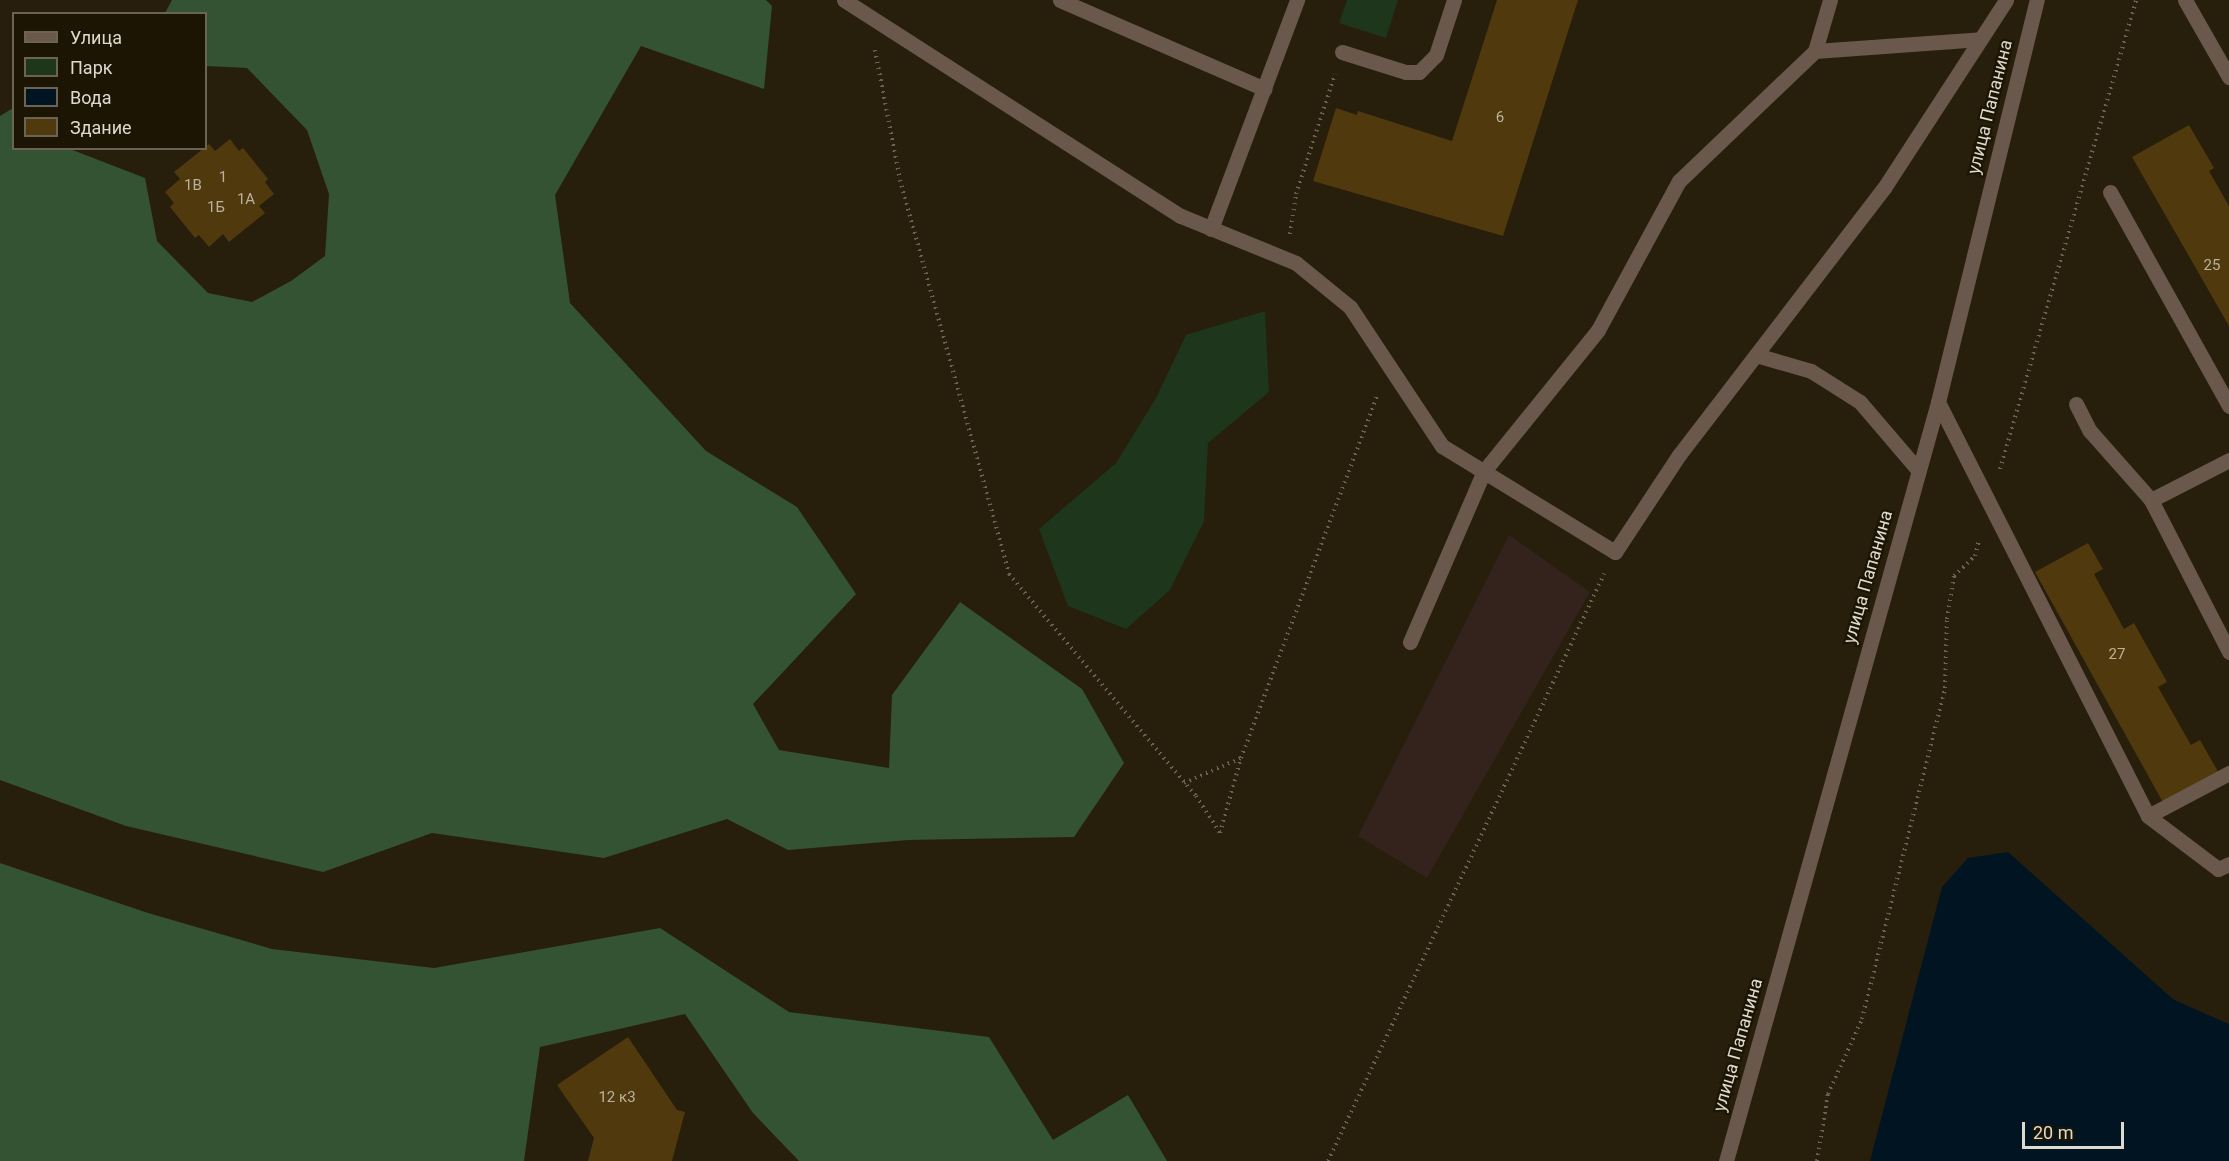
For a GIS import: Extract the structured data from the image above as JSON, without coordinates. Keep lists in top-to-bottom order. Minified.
{"streets":{"street":["улица Папанина"]},"house_numbers":["6","1","1В","1А","1Б","25","27","12 к3"],"legend":["Улица","Парк","Вода","Здание"],"scale_bar":"20 m"}
